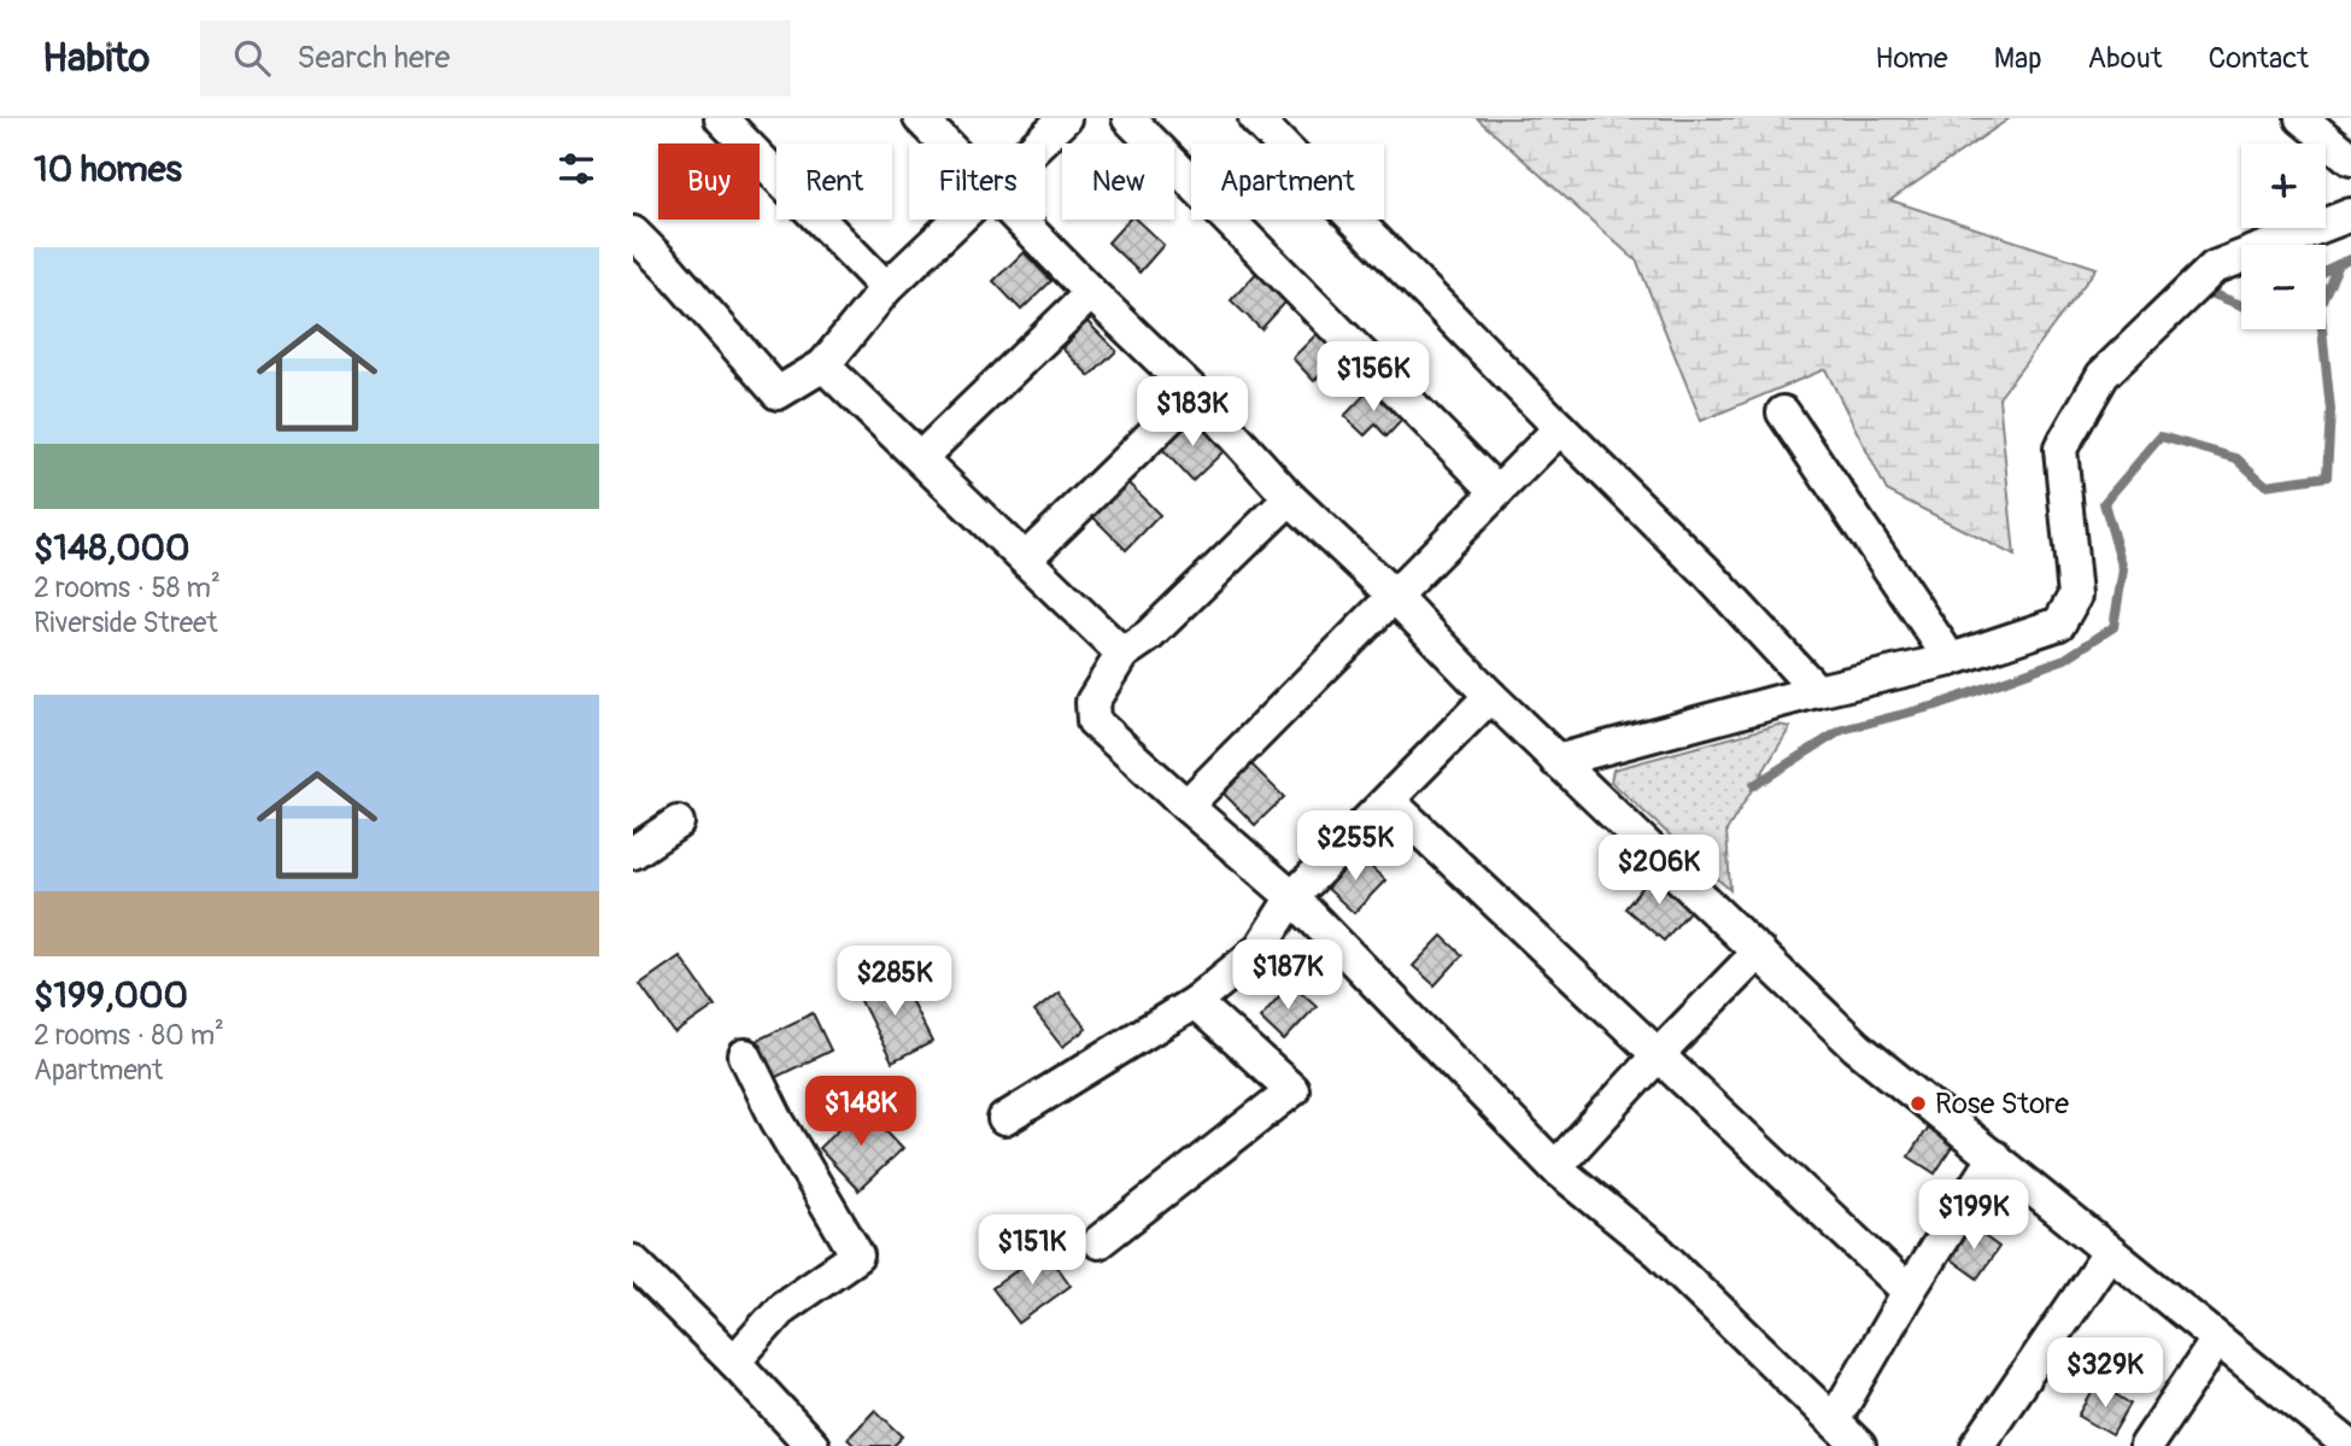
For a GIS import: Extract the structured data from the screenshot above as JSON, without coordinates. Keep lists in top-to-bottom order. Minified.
{"places":["Rose Store"],"page":{"header":"Habito","search":"Search here","nav":["Home","Map","About","Contact"],"heading":"10 homes","map_buttons":["+","−"],"chip":["Buy","Rent","Filters","New","Apartment"],"list":[{"name":"$148,000","note":"2 rooms · 58 m² · Riverside Street"},{"name":"$199,000","note":"2 rooms · 80 m² · Apartment"}],"price":["$156K","$183K","$255K","$206K","$187K","$285K","$148K","$199K","$151K","$329K"]}}
